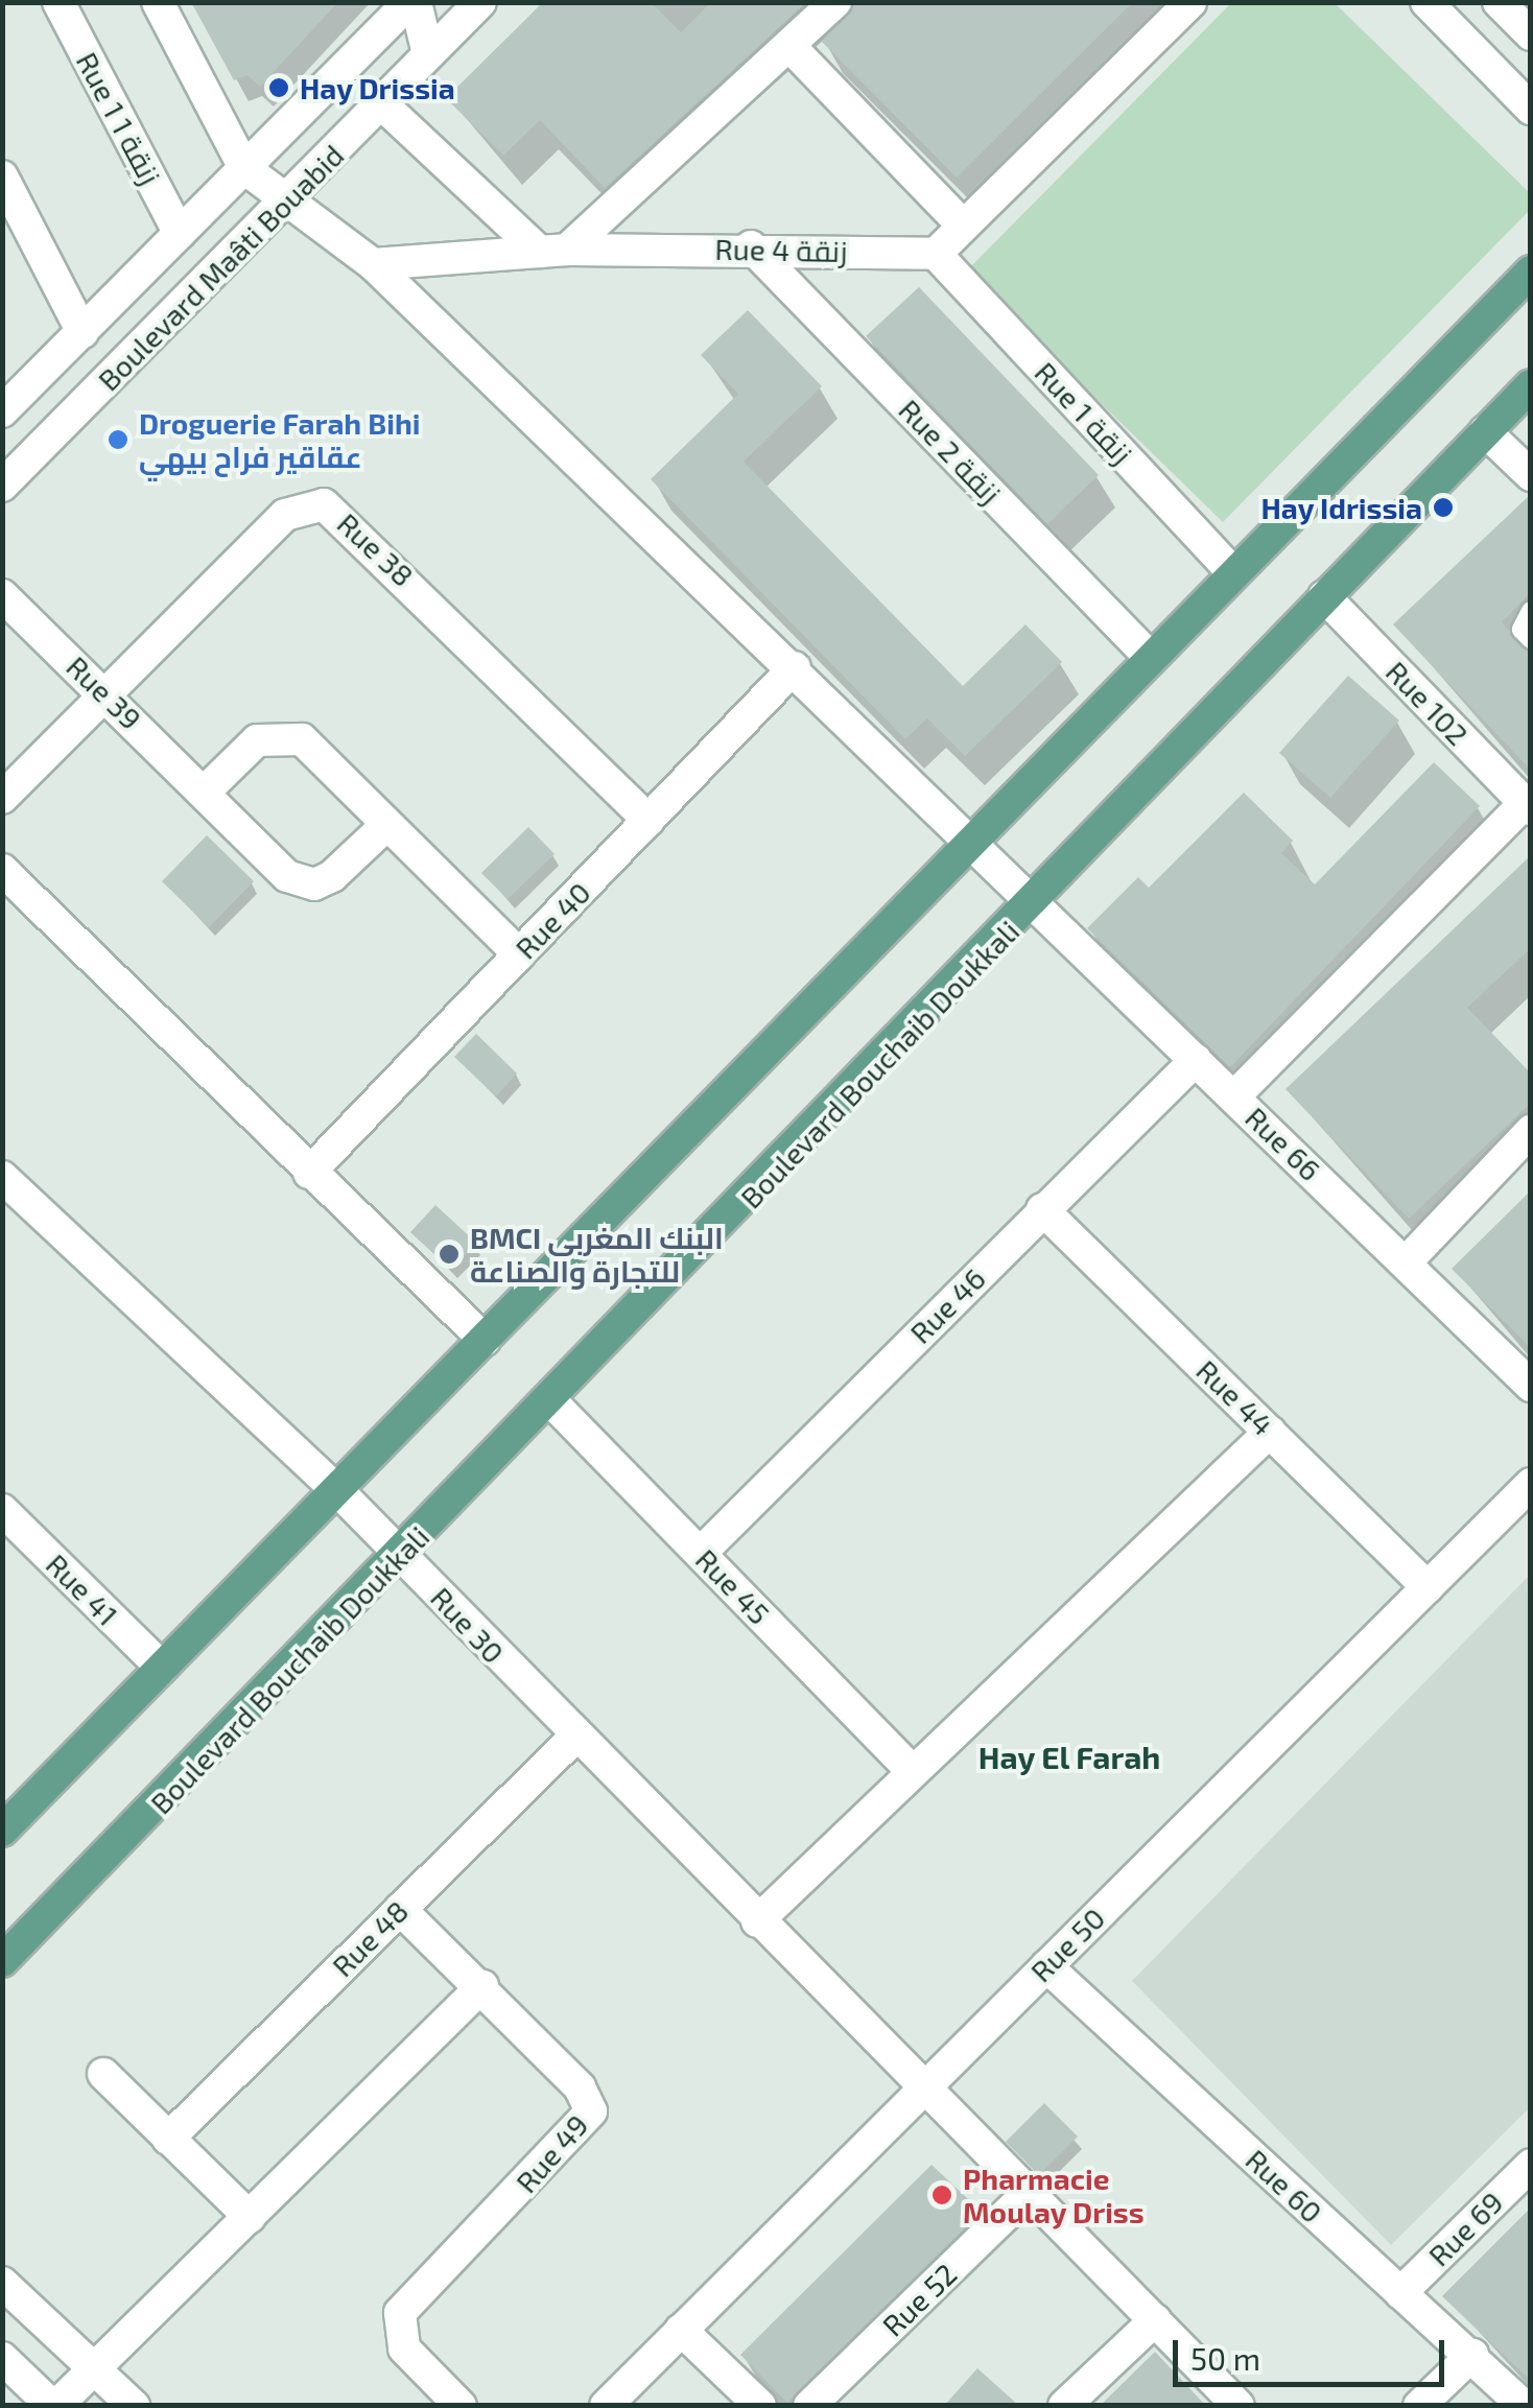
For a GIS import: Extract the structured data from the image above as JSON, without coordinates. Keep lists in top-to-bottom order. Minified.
{"streets":{"main road":["Boulevard Bouchaib Doukkali"],"street":["Rue 1 زنقة 1","Rue 4 زنقة","Boulevard Maâti Bouabid","Rue 1 زنقة","Rue 2 زنقة","Rue 38","Rue 39","Rue 102","Rue 40","Rue 66","Rue 46","Rue 44","Rue 45","Rue 41","Rue 30","Rue 48","Rue 50","Rue 49","Rue 60","Rue 69","Rue 52"]},"crossings":[["Rue 1 زنقة 1","Boulevard Maâti Bouabid"],["Rue 4 زنقة","Rue 1 زنقة"],["Rue 4 زنقة","Rue 2 زنقة"],["Rue 4 زنقة","Rue 66"],["Rue 38","Rue 39"],["Rue 38","Rue 40"],["Rue 102","Boulevard Bouchaib Doukkali"],["Rue 40","Rue 66"],["Boulevard Bouchaib Doukkali","Rue 66"],["Boulevard Bouchaib Doukkali","Rue 45"],["Boulevard Bouchaib Doukkali","Rue 30"],["Rue 66","Rue 46"],["Rue 46","Rue 44"],["Rue 46","Rue 45"],["Rue 44","Rue 50"],["Rue 30","Rue 48"],["Rue 30","Rue 50"],["Rue 30","Rue 52"],["Rue 48","Rue 49"],["Rue 50","Rue 60"],["Rue 60","Rue 69"]],"districts":["Hay El Farah"],"places":["Hay Drissia","Droguerie Farah Bihi عقاقير فراح بيهي","Hay Idrissia","BMCI البنك المغربي للتجارة والصناعة","Pharmacie Moulay Driss"],"scale_bar":"50 m"}
